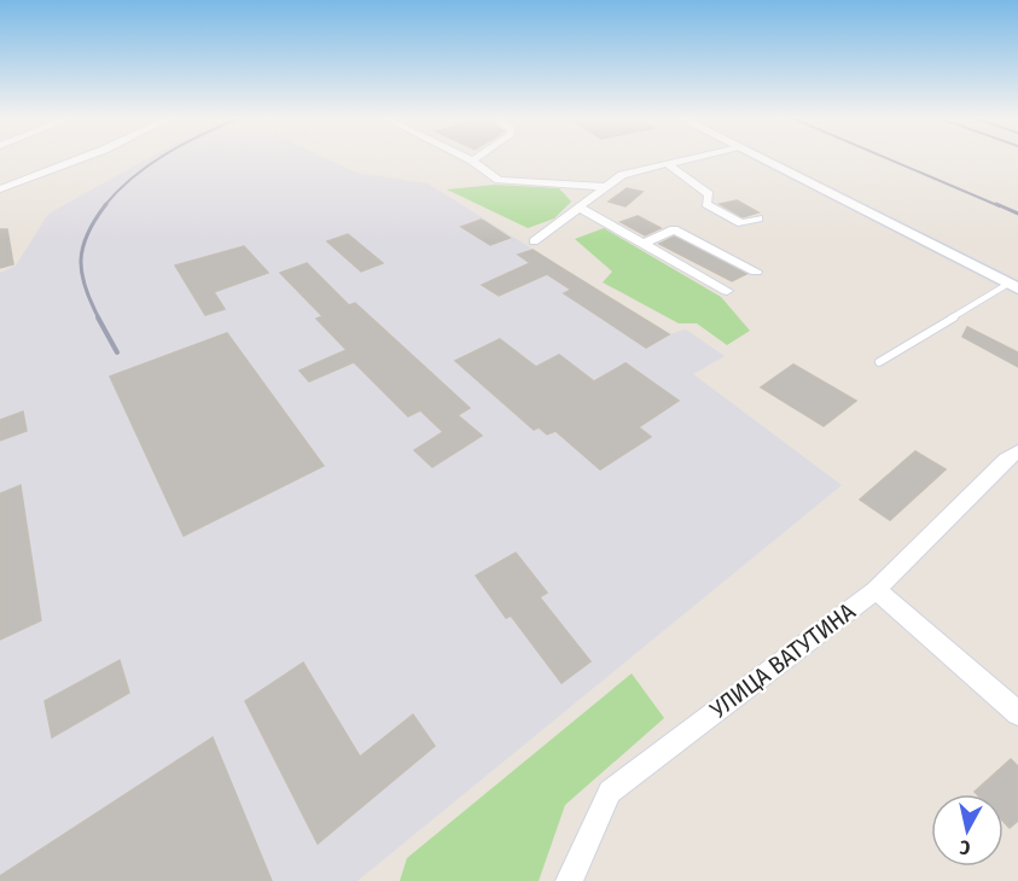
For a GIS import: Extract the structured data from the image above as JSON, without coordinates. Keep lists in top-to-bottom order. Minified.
{"streets":{"street":["УЛИЦА ВАТУТИНА"]},"north":"bottom"}
